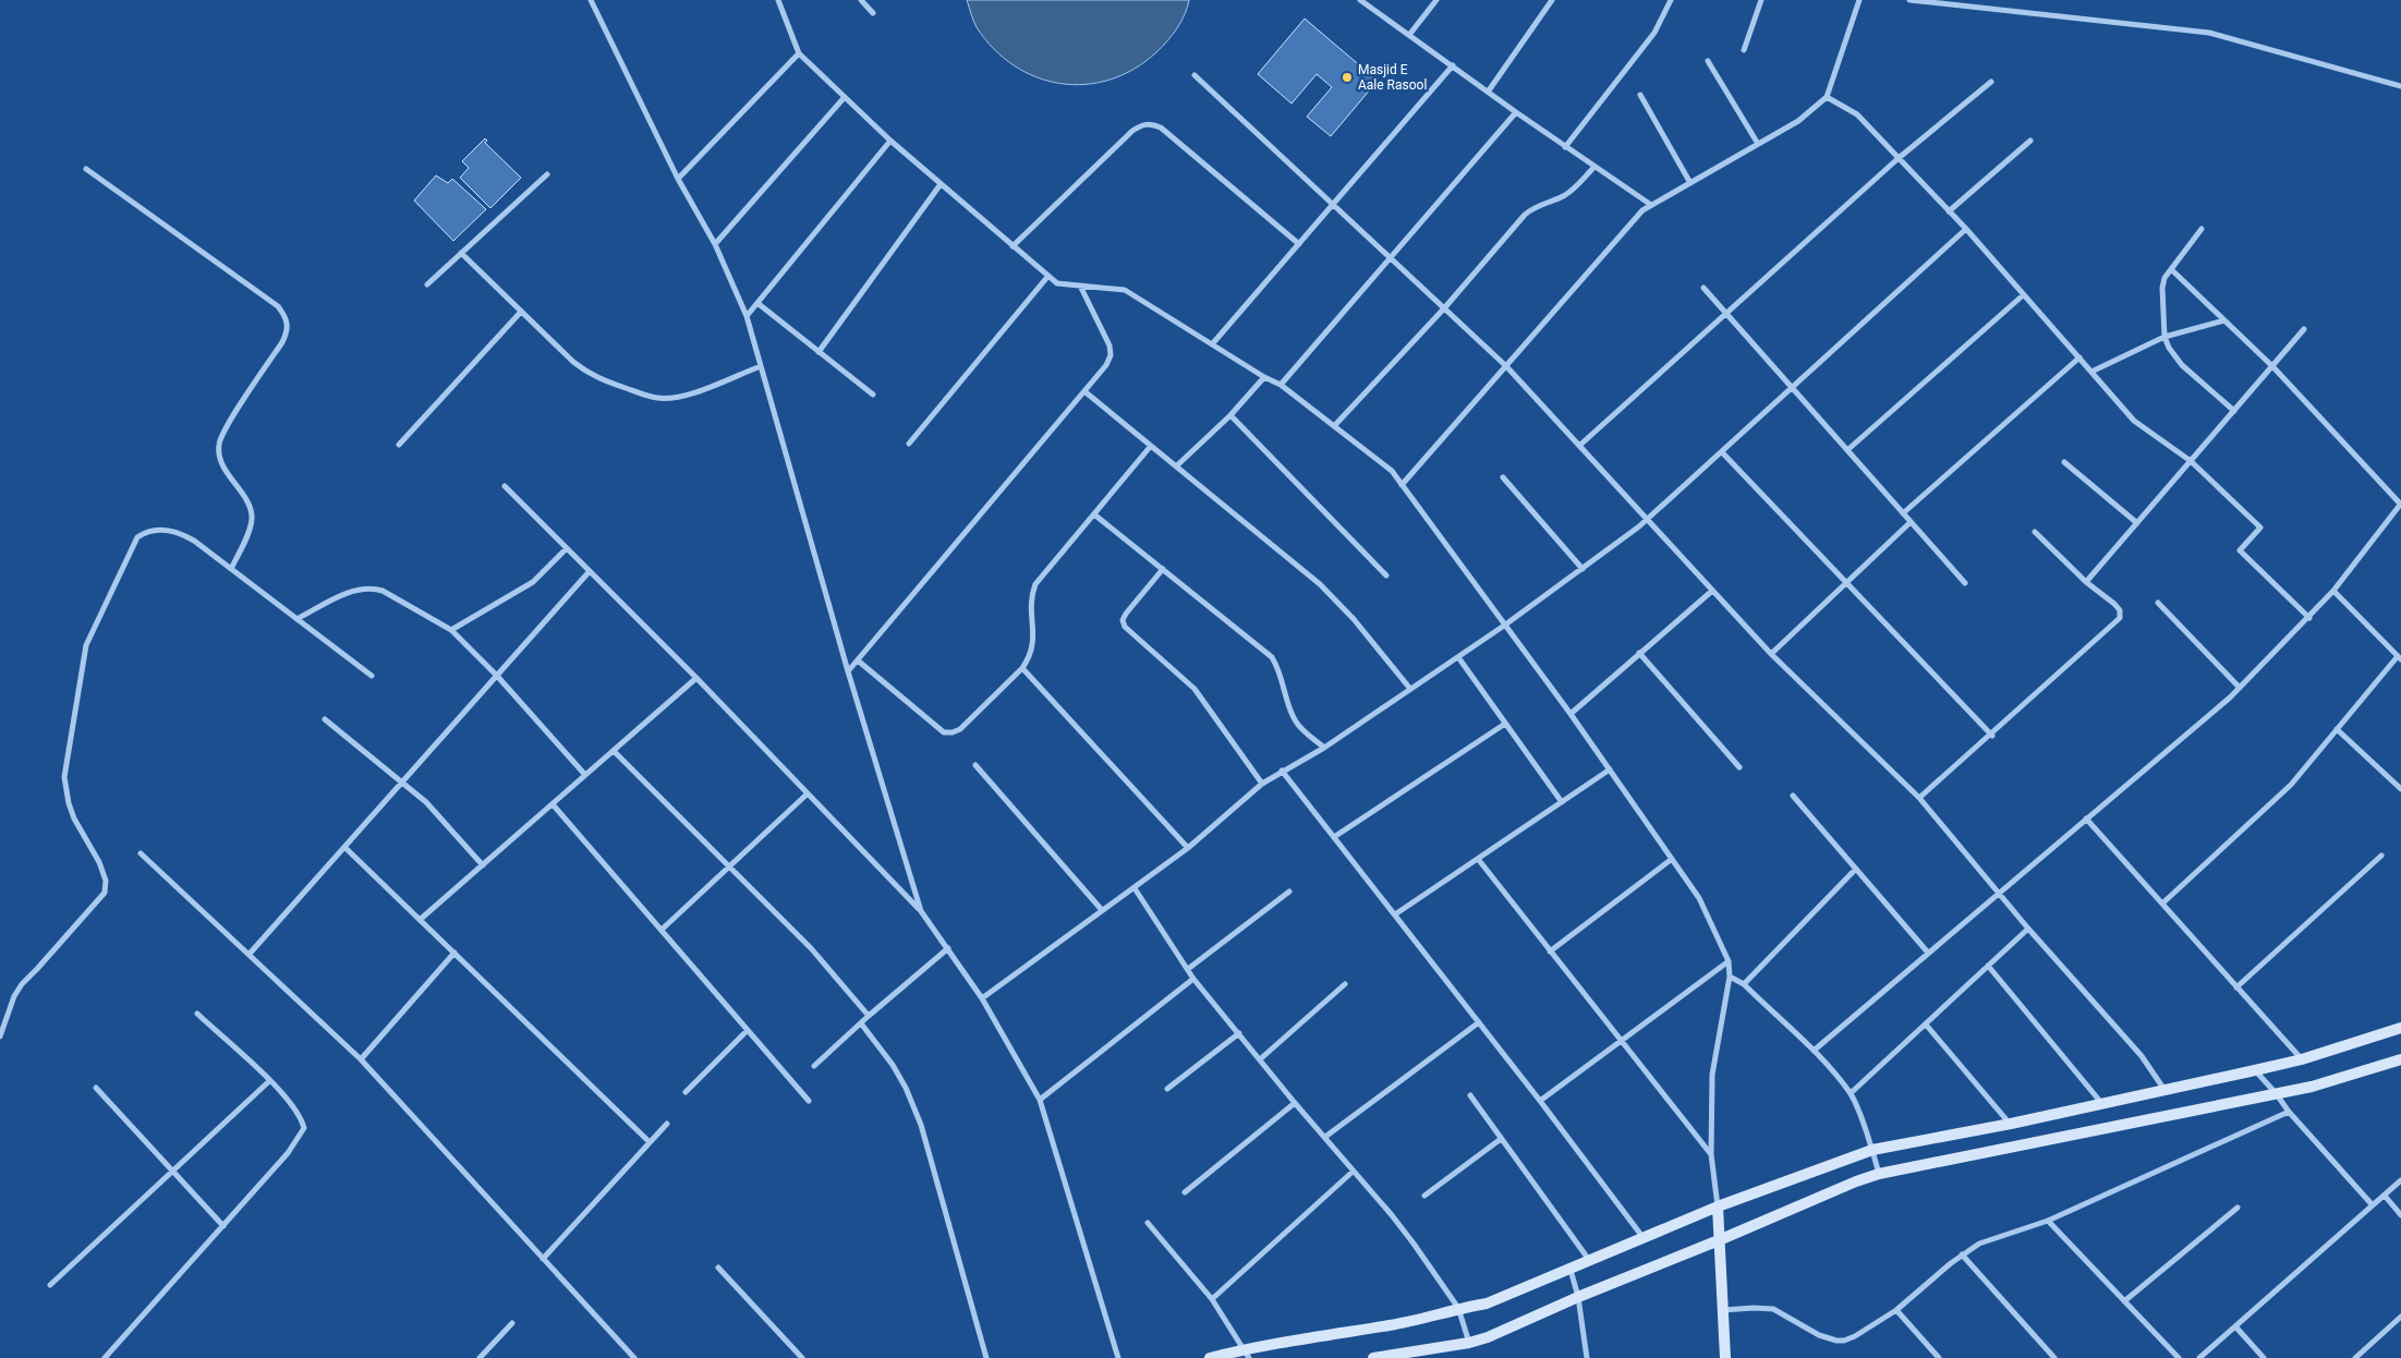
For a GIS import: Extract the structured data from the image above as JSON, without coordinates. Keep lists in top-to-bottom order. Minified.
{"places":["Masjid E Aale Rasool"]}
